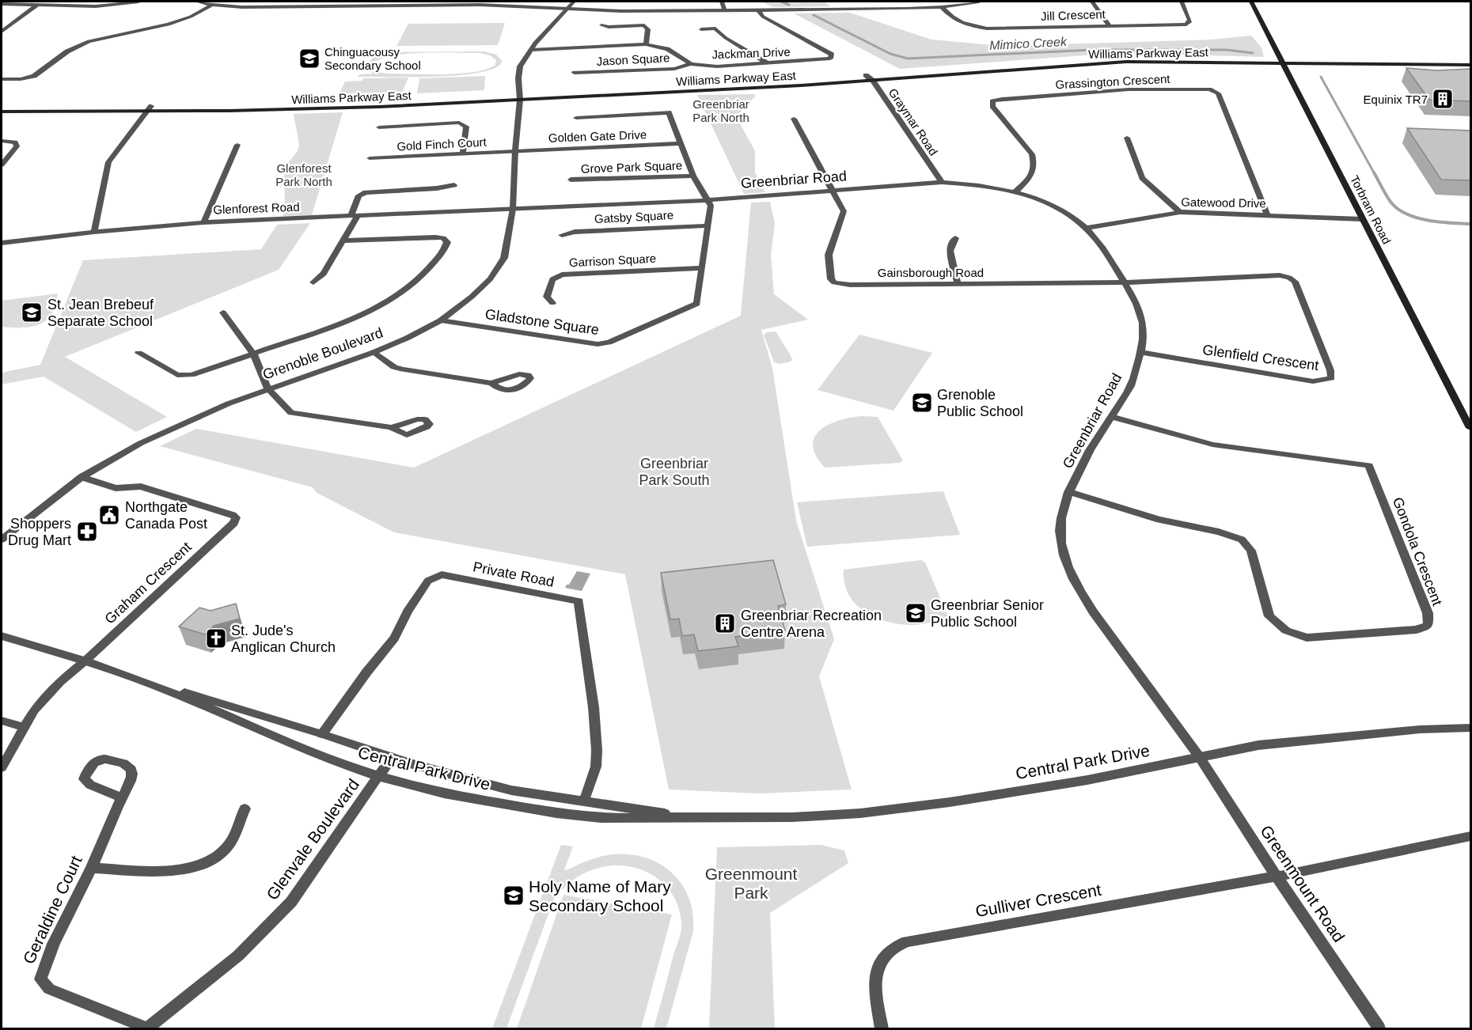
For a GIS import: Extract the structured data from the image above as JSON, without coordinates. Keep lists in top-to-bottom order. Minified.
{"streets":{"main road":["Williams Parkway East","Torbram Road"],"street":["Jill Crescent","Jackman Drive","Jason Square","Grassington Crescent","Graymar Road","Golden Gate Drive","Gold Finch Court","Grove Park Square","Greenbriar Road","Gatewood Drive","Glenforest Road","Gatsby Square","Garrison Square","Gainsborough Road","Gladstone Square","Grenoble Boulevard","Glenfield Crescent","Gondola Crescent","Private Road","Graham Crescent","Central Park Drive","Glenvale Boulevard","Greenmount Road","Gulliver Crescent","Geraldine Court"]},"crossings":[["Jackman Drive","Jason Square"],["Jackman Drive","Grenoble Boulevard"],["Williams Parkway East","Graymar Road"],["Williams Parkway East","Torbram Road"],["Williams Parkway East","Grenoble Boulevard"],["Grassington Crescent","Greenbriar Road"],["Grassington Crescent","Gatewood Drive"],["Graymar Road","Greenbriar Road"],["Golden Gate Drive","Gold Finch Court"],["Golden Gate Drive","Grenoble Boulevard"],["Gold Finch Court","Grenoble Boulevard"],["Greenbriar Road","Gatewood Drive"],["Greenbriar Road","Glenforest Road"],["Greenbriar Road","Gainsborough Road"],["Greenbriar Road","Gladstone Square"],["Greenbriar Road","Grenoble Boulevard"],["Greenbriar Road","Glenfield Crescent"],["Greenbriar Road","Gondola Crescent"],["Greenbriar Road","Central Park Drive"],["Greenbriar Road","Greenmount Road"],["Gatewood Drive","Torbram Road"],["Glenforest Road","Grenoble Boulevard"],["Gatsby Square","Gladstone Square"],["Garrison Square","Gladstone Square"],["Gainsborough Road","Glenfield Crescent"],["Gladstone Square","Grenoble Boulevard"],["Grenoble Boulevard","Graham Crescent"],["Private Road","Central Park Drive"],["Graham Crescent","Central Park Drive"],["Central Park Drive","Glenvale Boulevard"],["Central Park Drive","Greenmount Road"],["Glenvale Boulevard","Geraldine Court"],["Greenmount Road","Gulliver Crescent"]],"water":["Mimico Creek"],"parks":["Greenbriar Park North","Glenforest Park North","Greenbriar Park South","Greenmount Park"],"places":{"school or university":["Chinguacousy Secondary School","St. Jean Brebeuf Separate School","Grenoble Public School","Greenbriar Senior Public School","Holy Name of Mary Secondary School"],"building":["Equinix TR7","Greenbriar Recreation Centre Arena"],"public building":["Northgate Canada Post"],"pharmacy":["Shoppers Drug Mart"],"church":["St. Jude's Anglican Church"]}}
